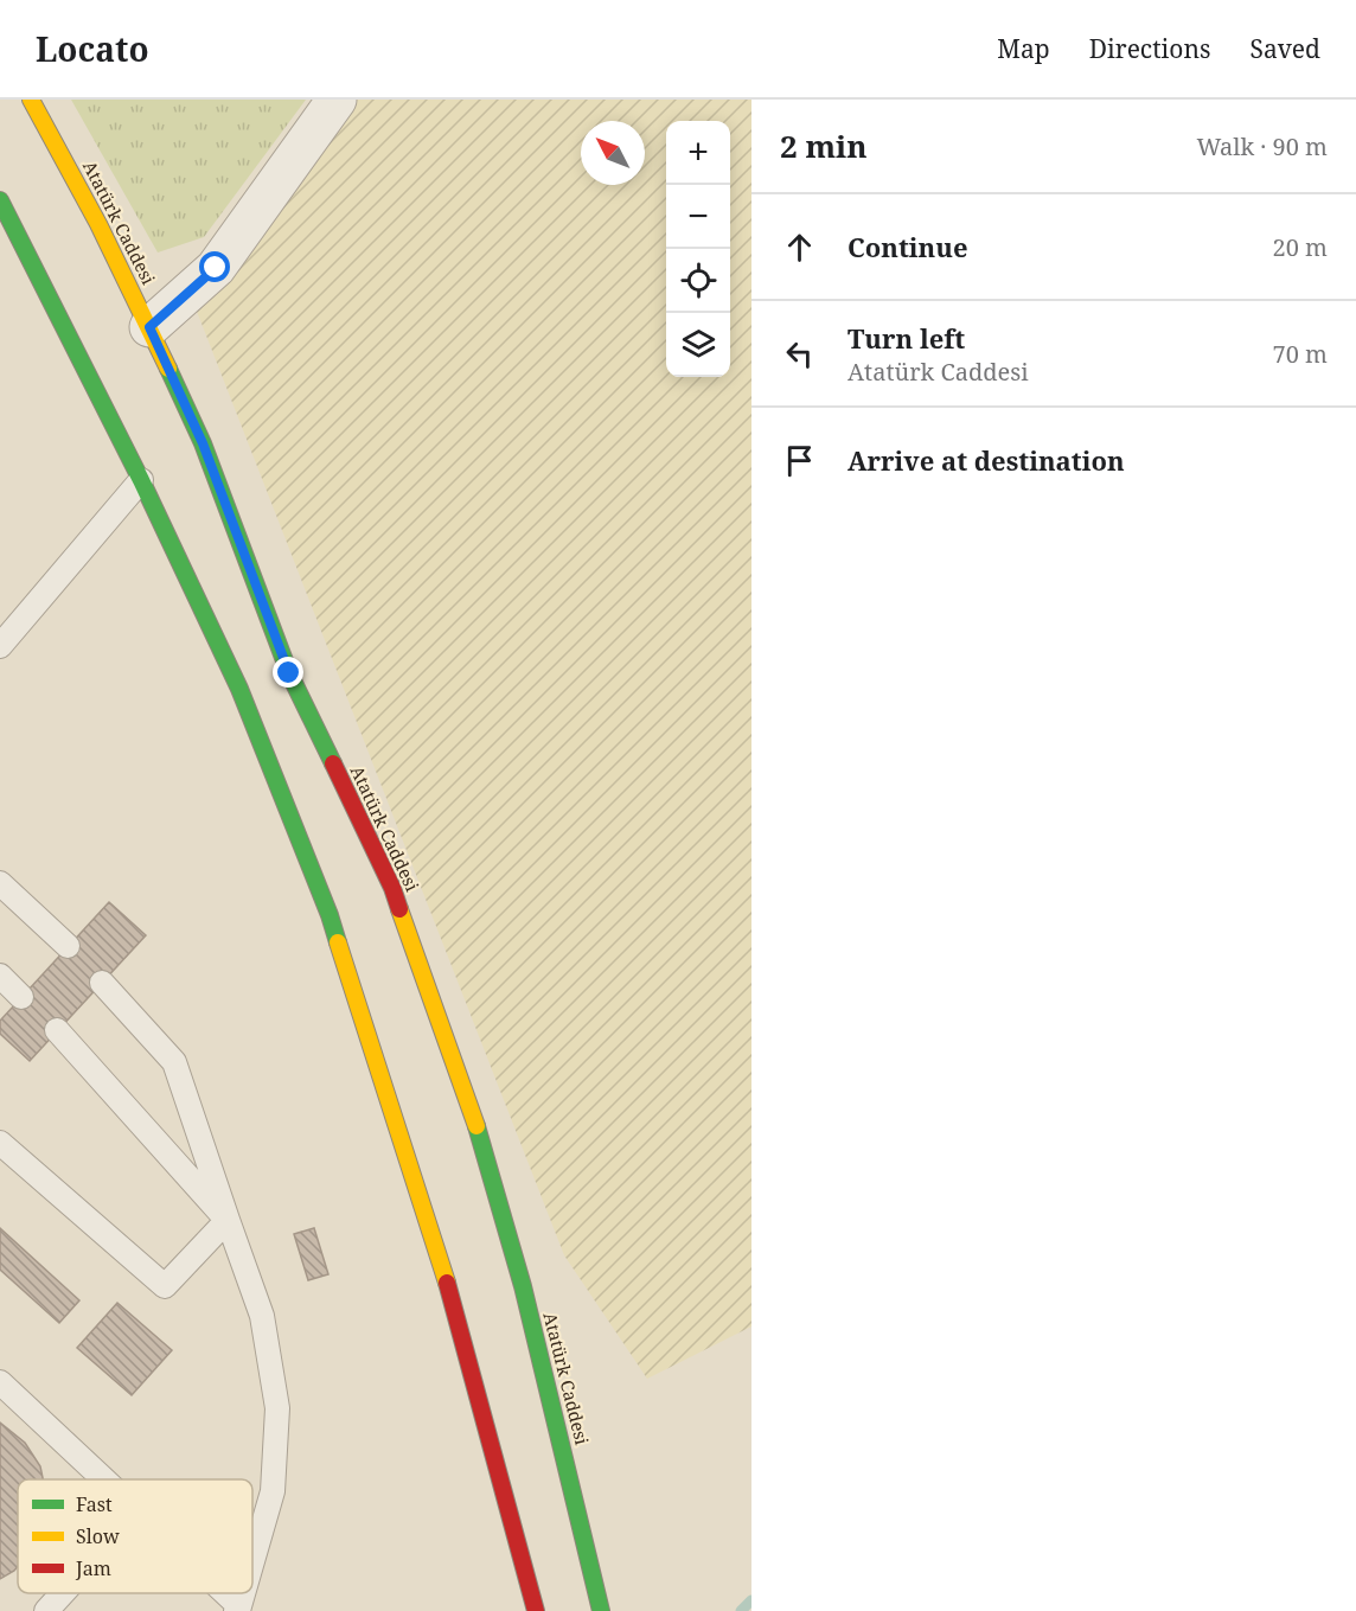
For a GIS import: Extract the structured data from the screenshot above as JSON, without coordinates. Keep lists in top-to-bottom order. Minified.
{"streets":{"main road":["Atatürk Caddesi"]},"legend":["Fast","Slow","Jam"],"north":"top left","page":{"header":"Locato","nav":["Map","Directions","Saved"],"heading":["2 min","Walk · 90 m"],"map_buttons":["+","−"],"list":[["Continue","20 m"],["Turn left","Atatürk Caddesi","70 m"],"Arrive at destination"]}}
